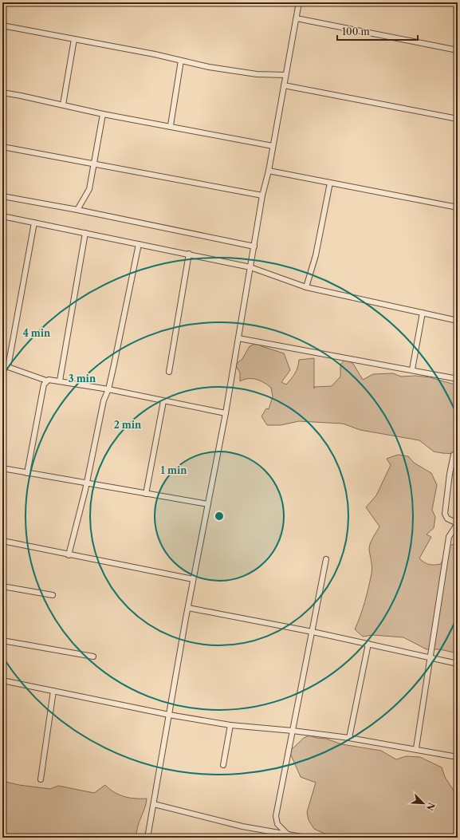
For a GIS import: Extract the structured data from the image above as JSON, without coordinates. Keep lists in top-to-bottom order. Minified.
{"scale_bar":"100 m","north":"bottom right","rings":["4 min","3 min","2 min","1 min"]}
